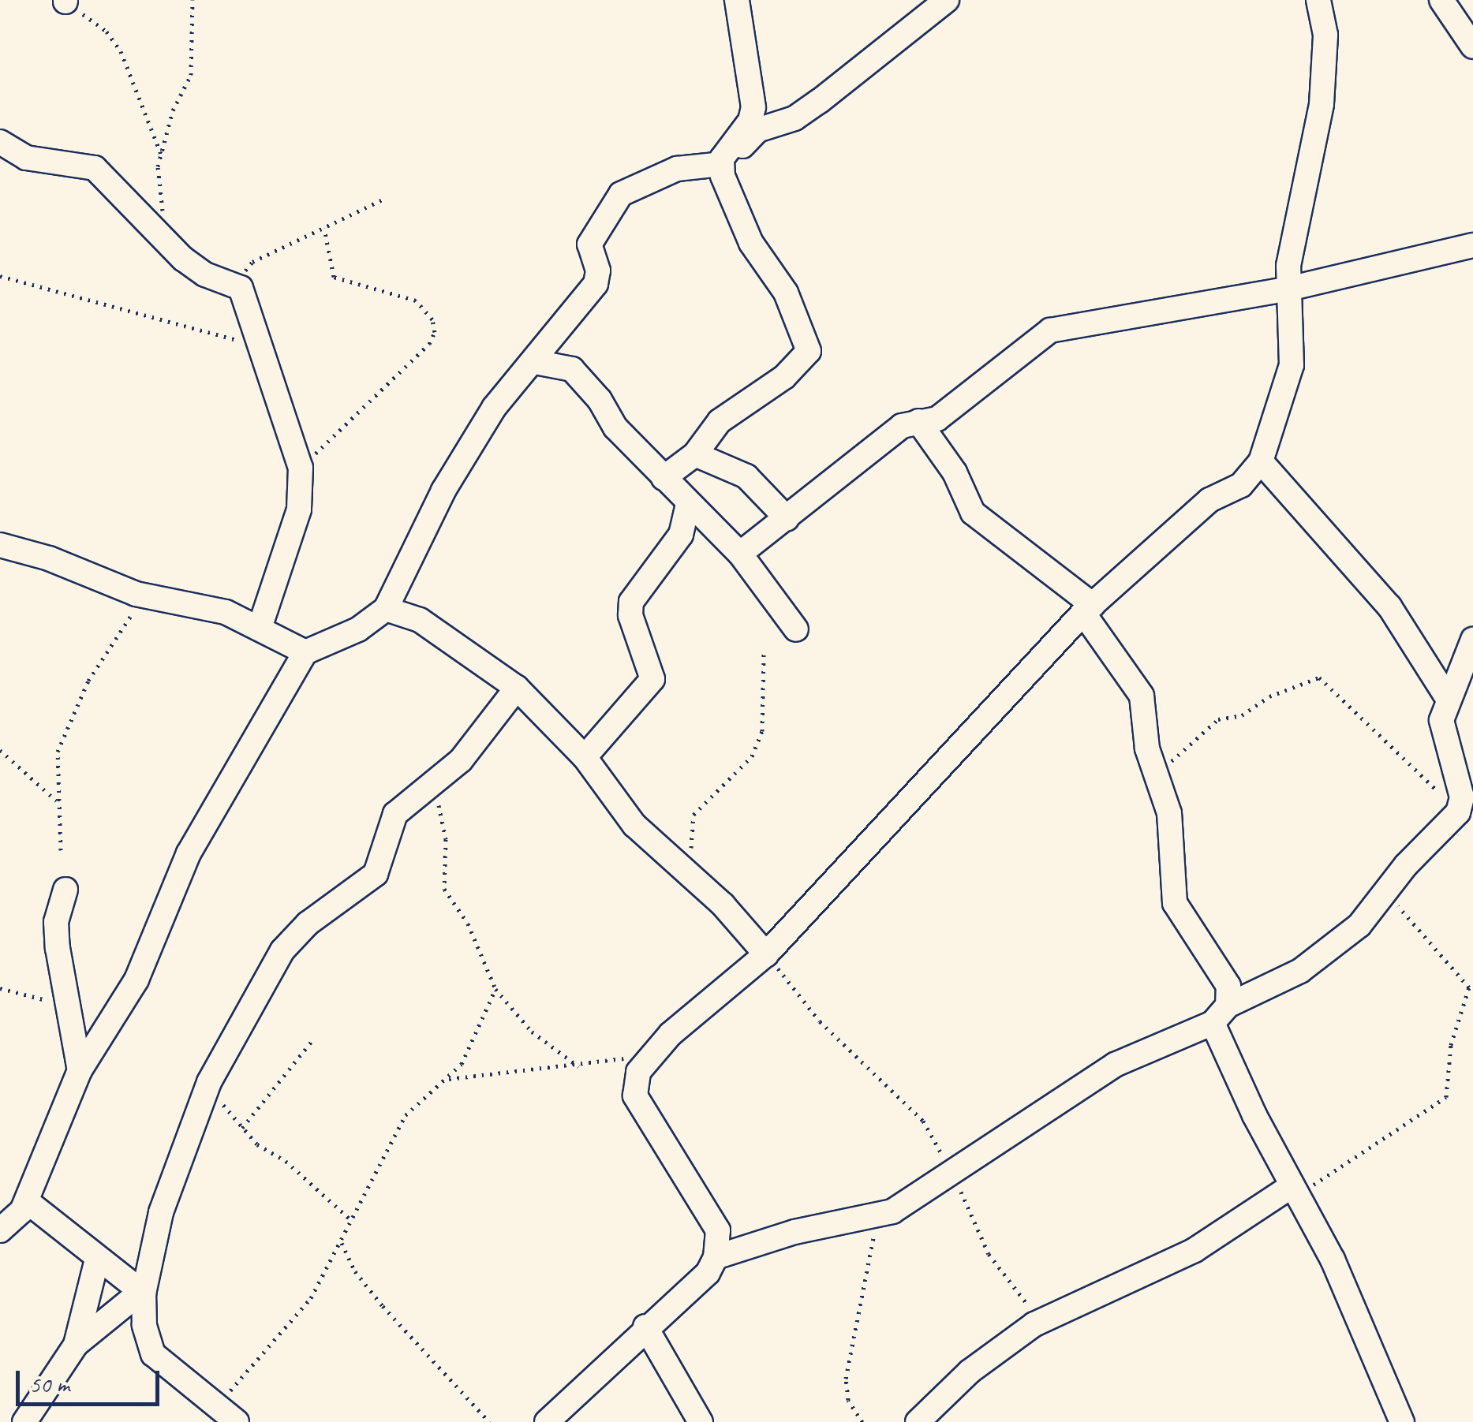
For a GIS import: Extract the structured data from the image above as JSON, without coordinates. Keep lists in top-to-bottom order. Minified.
{"scale_bar":"50 m"}
